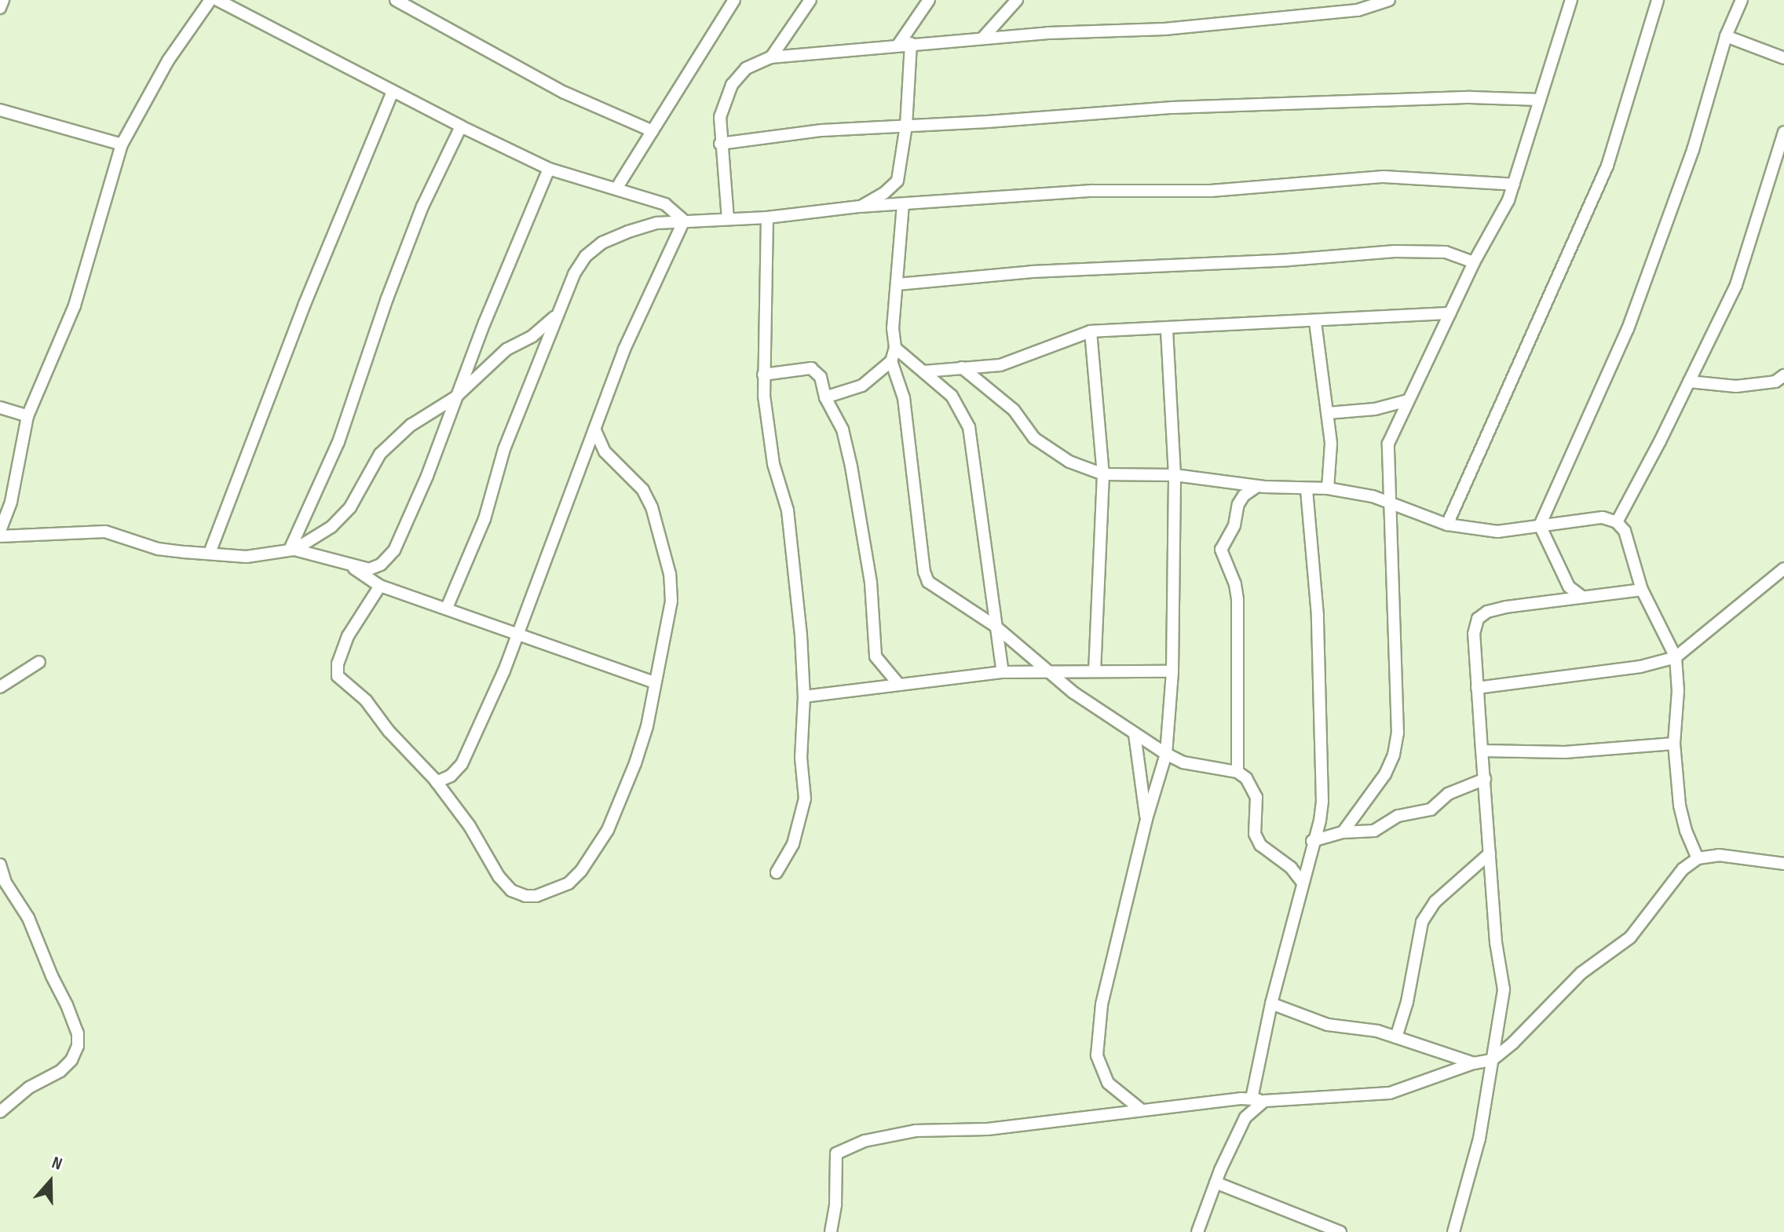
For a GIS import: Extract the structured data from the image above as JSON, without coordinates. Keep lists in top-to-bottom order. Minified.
{"north":"top"}
